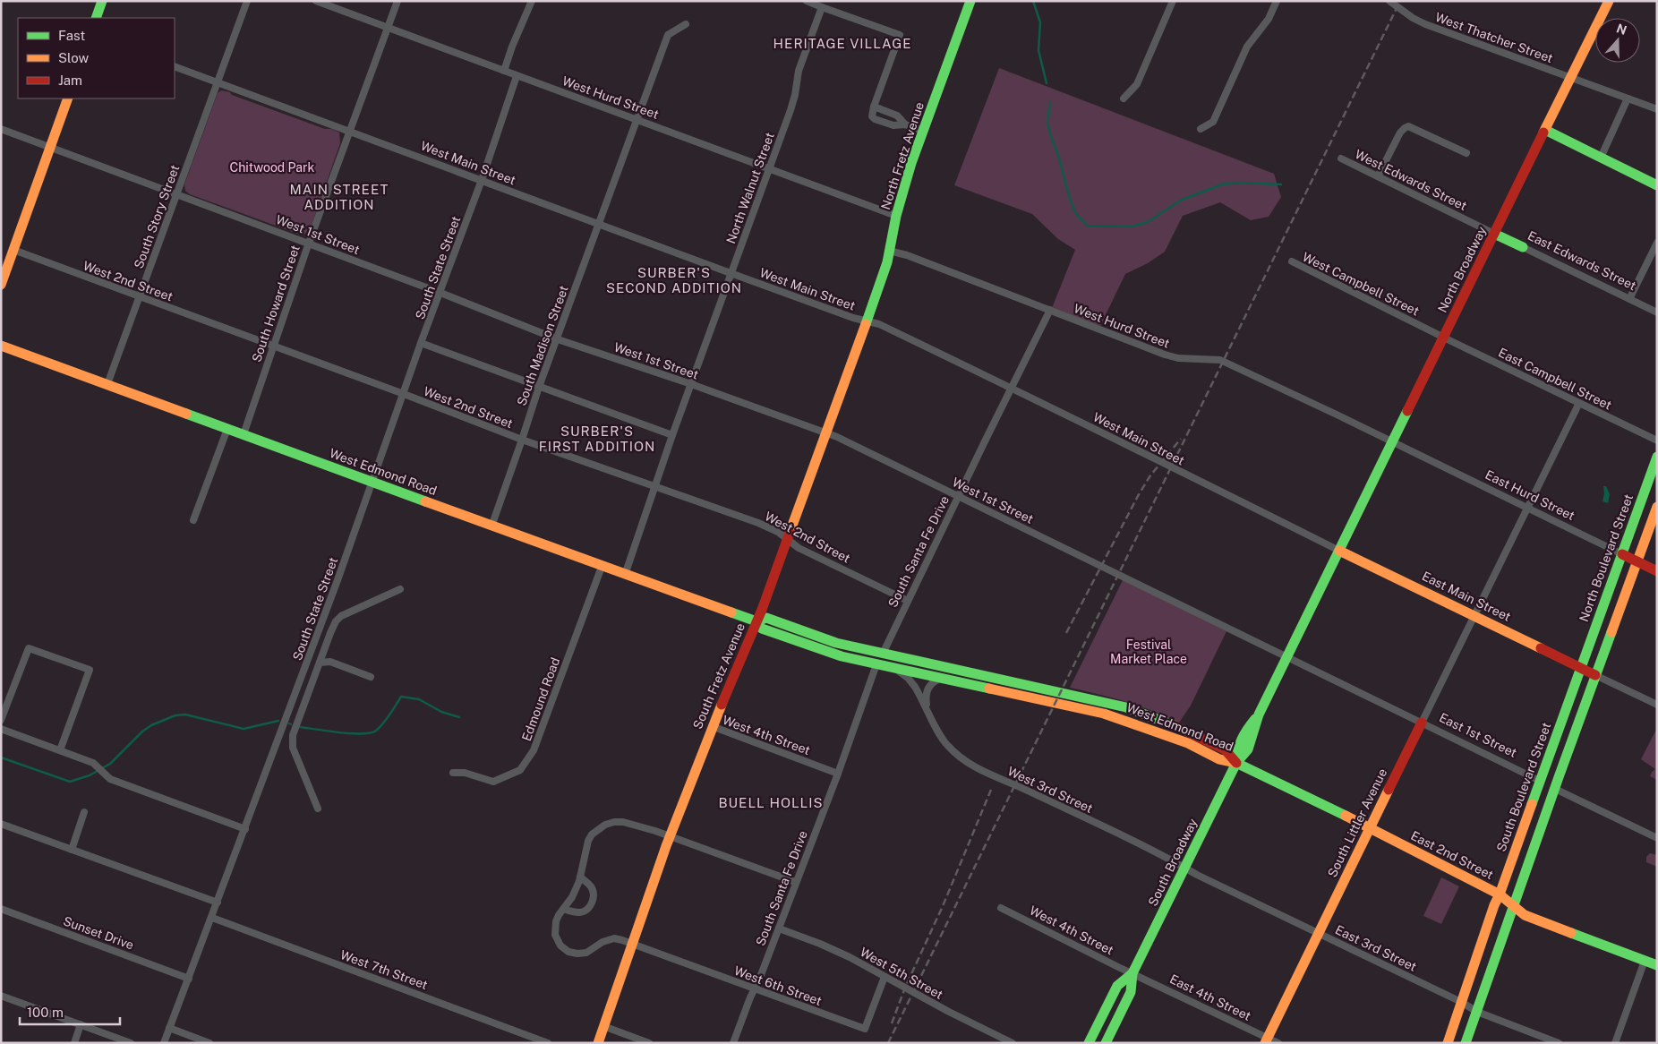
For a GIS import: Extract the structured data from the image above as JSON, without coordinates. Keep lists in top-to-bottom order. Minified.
{"streets":{"main road":["North Fretz Avenue","East Edwards Street","North Broadway","West Edmond Road","East Hurd Street","North Boulevard Street","East Main Street","South Fretz Avenue","East 1st Street","South Boulevard Street","South Littler Avenue","East 2nd Street","South Broadway"],"street":["West Thatcher Street","West Hurd Street","West Main Street","West Edwards Street","North Walnut Street","South Story Street","West 1st Street","South State Street","West 2nd Street","West Campbell Street","South Howard Street","South Madison Street","East Campbell Street","South Santa Fe Drive","Edmound Road","West 4th Street","West 3rd Street","Sunset Drive","East 3rd Street","West 7th Street","West 5th Street","West 6th Street","East 4th Street"]},"crossings":[["West Thatcher Street","North Broadway"],["West Hurd Street","North Fretz Avenue"],["West Hurd Street","North Walnut Street"],["West Hurd Street","South State Street"],["West Hurd Street","North Broadway"],["West Hurd Street","South Howard Street"],["West Hurd Street","South Madison Street"],["West Hurd Street","East Hurd Street"],["West Hurd Street","South Santa Fe Drive"],["North Fretz Avenue","West Main Street"],["North Fretz Avenue","South Fretz Avenue"],["West Main Street","North Walnut Street"],["West Main Street","South Story Street"],["West Main Street","South State Street"],["West Main Street","North Broadway"],["West Main Street","South Howard Street"],["West Main Street","South Madison Street"],["West Main Street","South Santa Fe Drive"],["West Main Street","East Main Street"],["West Main Street","South Fretz Avenue"],["West Main Street","South Broadway"],["West Edwards Street","East Edwards Street"],["West Edwards Street","North Broadway"],["North Walnut Street","West 1st Street"],["North Walnut Street","West 2nd Street"],["North Walnut Street","West Edmond Road"],["South Story Street","West 1st Street"],["South Story Street","West 2nd Street"],["South Story Street","West Edmond Road"],["West 1st Street","South State Street"],["West 1st Street","South Howard Street"],["West 1st Street","South Madison Street"],["West 1st Street","South Santa Fe Drive"],["West 1st Street","South Fretz Avenue"],["West 1st Street","East 1st Street"],["West 1st Street","South Broadway"],["East Edwards Street","North Broadway"],["South State Street","West 2nd Street"],["South State Street","West Edmond Road"],["South State Street","Sunset Drive"],["South State Street","West 7th Street"],["North Broadway","West Campbell Street"],["North Broadway","East Campbell Street"],["North Broadway","East Hurd Street"],["North Broadway","East Main Street"],["North Broadway","South Broadway"],["West 2nd Street","South Howard Street"],["West 2nd Street","South Madison Street"],["West 2nd Street","South Santa Fe Drive"],["West 2nd Street","South Fretz Avenue"],["West Campbell Street","East Campbell Street"],["South Howard Street","West Edmond Road"],["South Madison Street","West Edmond Road"],["East Campbell Street","South Littler Avenue"],["West Edmond Road","South Santa Fe Drive"],["West Edmond Road","South Fretz Avenue"],["West Edmond Road","Edmound Road"],["West Edmond Road","West 3rd Street"],["West Edmond Road","East 2nd Street"],["West Edmond Road","South Broadway"],["East Hurd Street","North Boulevard Street"],["East Hurd Street","South Littler Avenue"],["South Santa Fe Drive","West 4th Street"],["South Santa Fe Drive","West 5th Street"],["South Santa Fe Drive","West 6th Street"],["North Boulevard Street","East Main Street"],["North Boulevard Street","South Boulevard Street"],["East Main Street","South Boulevard Street"],["East Main Street","South Littler Avenue"],["East Main Street","South Broadway"],["South Fretz Avenue","West 4th Street"],["South Fretz Avenue","West 6th Street"],["West 4th Street","South Broadway"],["West 4th Street","East 4th Street"],["East 1st Street","South Boulevard Street"],["East 1st Street","South Littler Avenue"],["East 1st Street","South Broadway"],["South Boulevard Street","East 2nd Street"],["South Boulevard Street","East 3rd Street"],["West 3rd Street","South Broadway"],["West 3rd Street","East 3rd Street"],["South Littler Avenue","East 2nd Street"],["South Littler Avenue","East 3rd Street"],["South Littler Avenue","East 4th Street"],["East 2nd Street","South Broadway"],["South Broadway","East 3rd Street"],["South Broadway","East 4th Street"],["West 5th Street","West 6th Street"]],"districts":["HERITAGE VILLAGE","MAIN STREET ADDITION","SURBER'S SECOND ADDITION","SURBER'S FIRST ADDITION","BUELL HOLLIS"],"parks":["Chitwood Park","Festival Market Place"],"legend":["Fast","Slow","Jam"],"scale_bar":"100 m","north":"top"}
